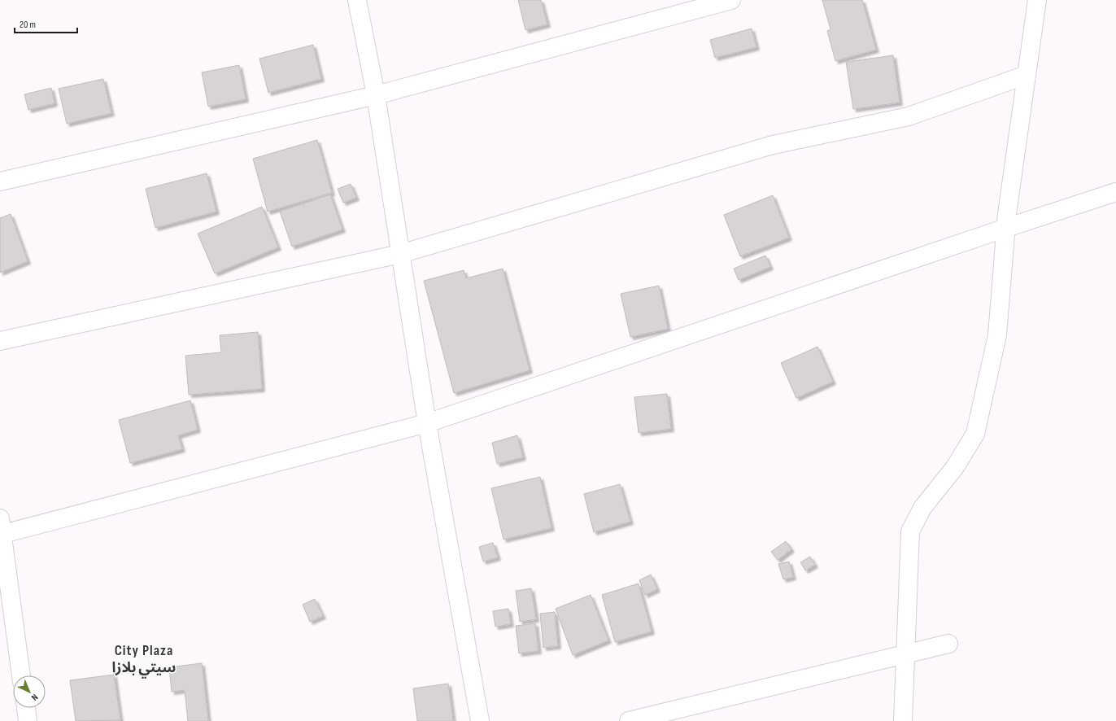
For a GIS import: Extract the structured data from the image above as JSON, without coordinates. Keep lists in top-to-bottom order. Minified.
{"districts":["City Plaza سيتي بلازا"],"scale_bar":"20 m","north":"bottom right"}
